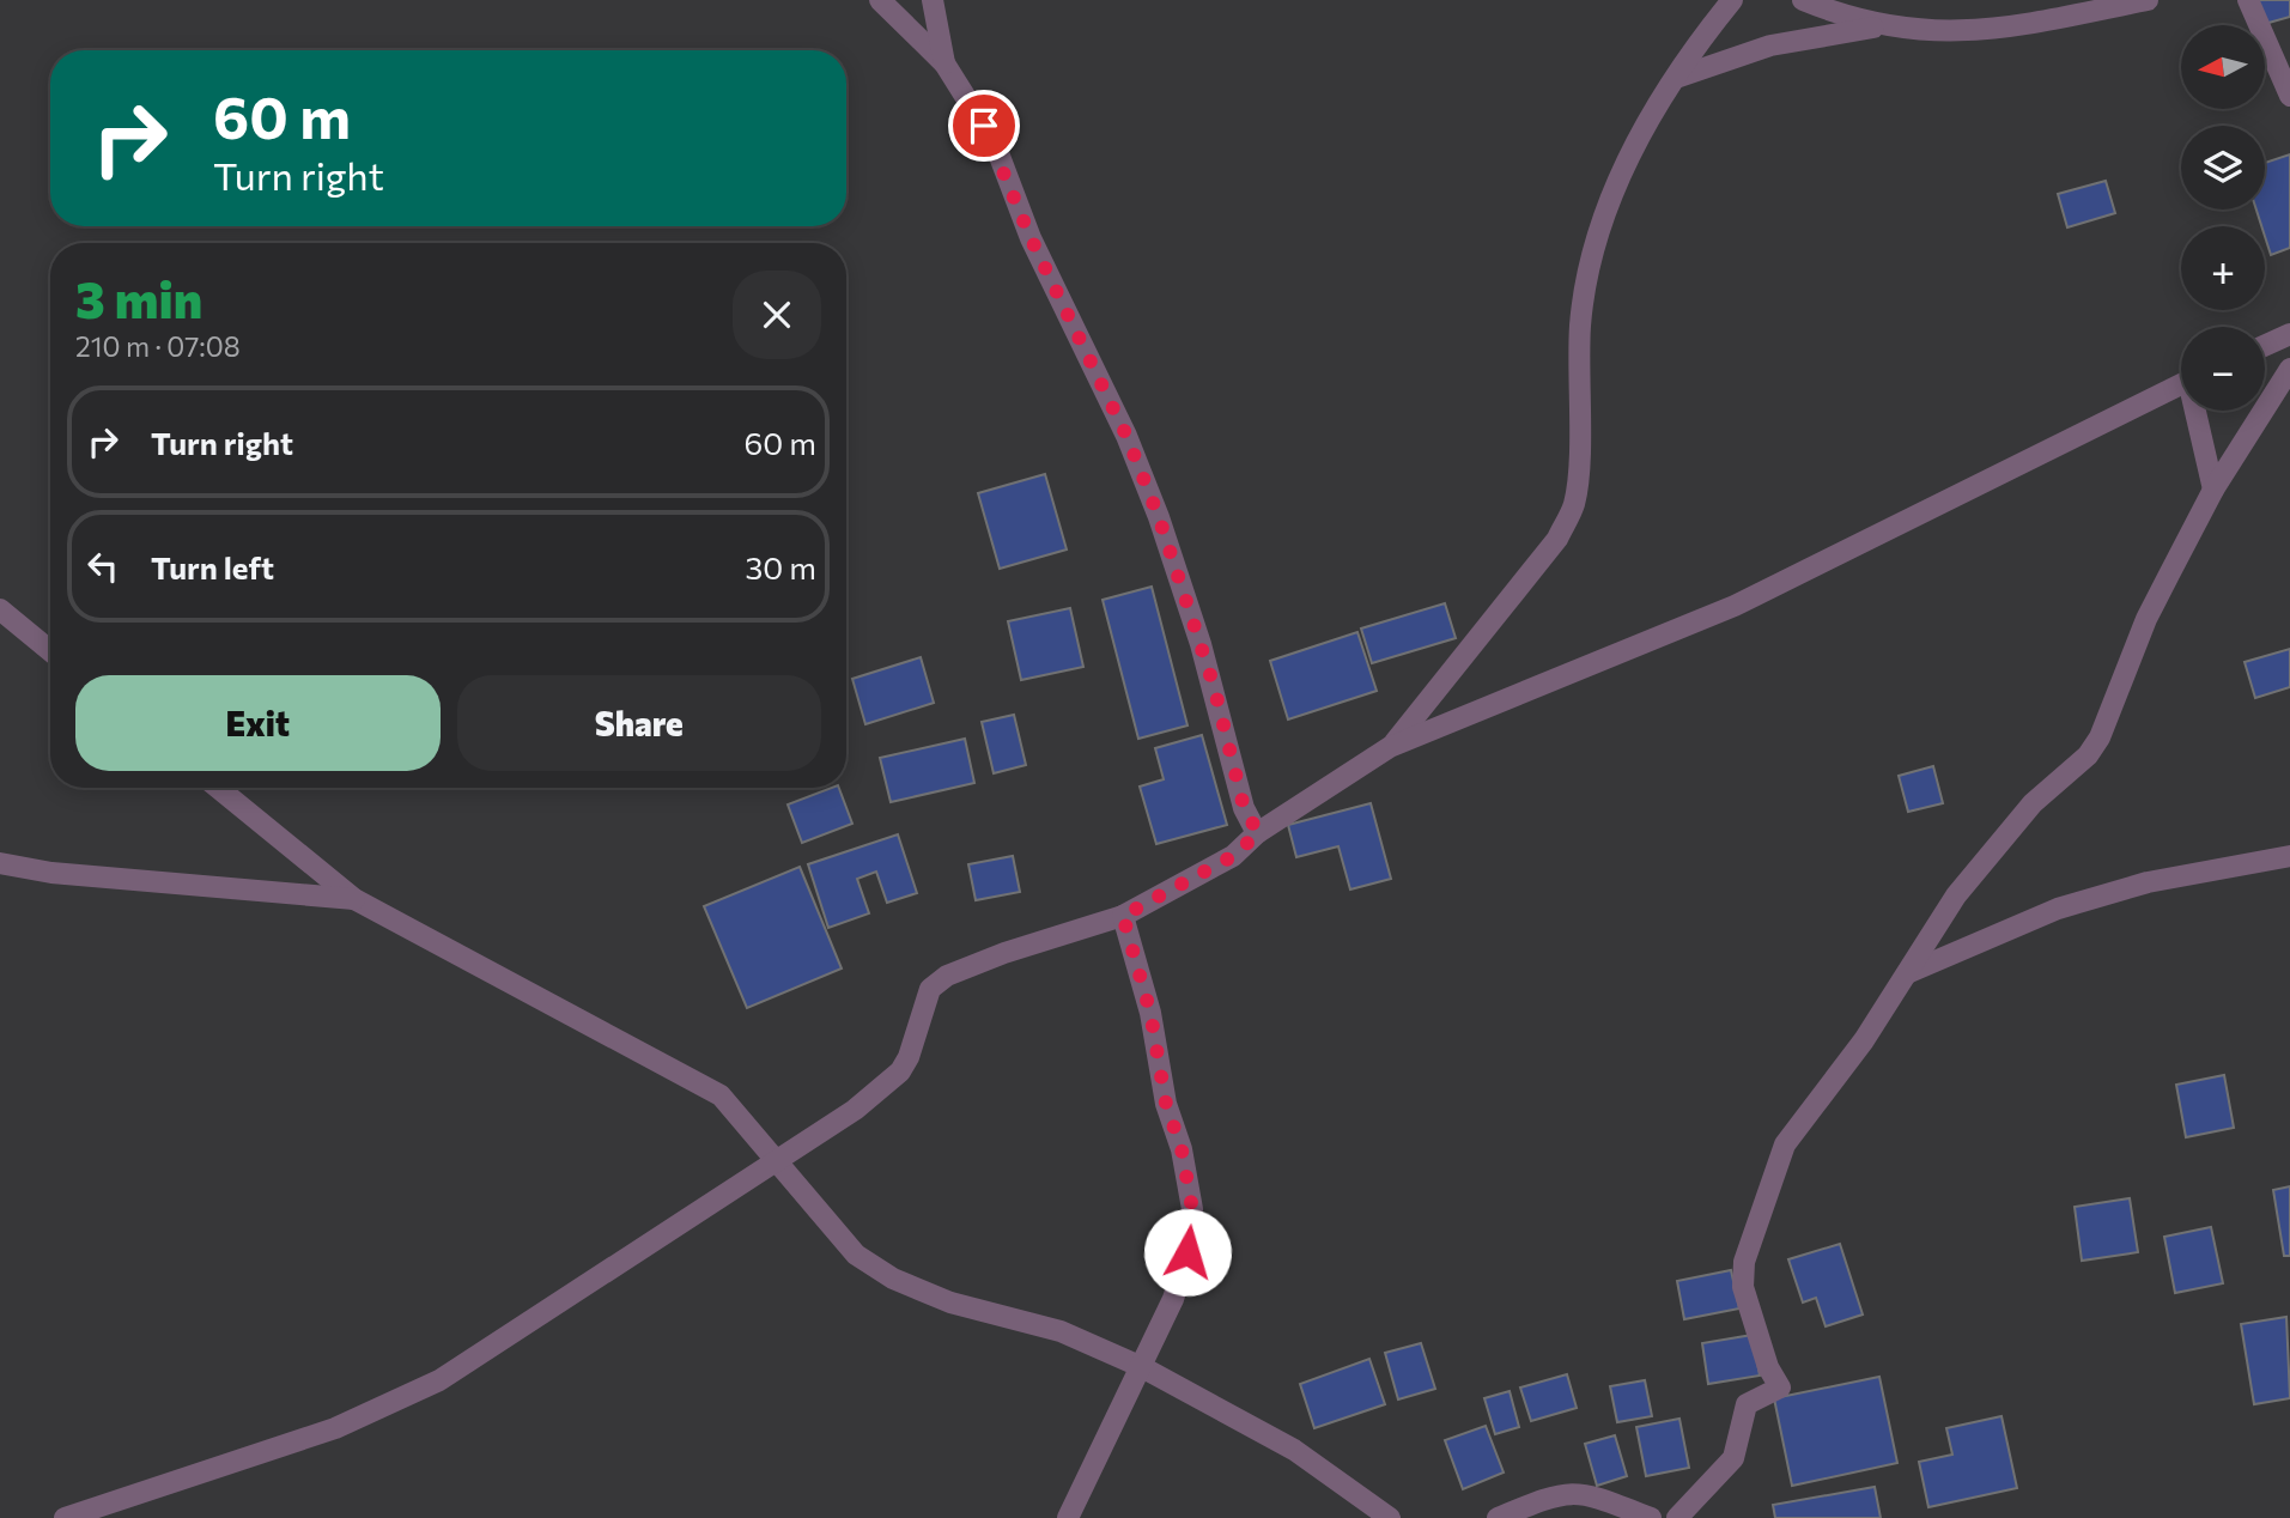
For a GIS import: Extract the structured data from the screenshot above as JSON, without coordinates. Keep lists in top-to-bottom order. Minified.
{"north":"left","page":{"map_buttons":["+","−"],"turn":["60 m","Turn right"],"heading":["3 min","210 m · 07:08"],"list":[{"name":"Turn right","value":"60 m"},{"name":"Turn left","value":"30 m"}],"buttons":["Exit","Share"]}}
